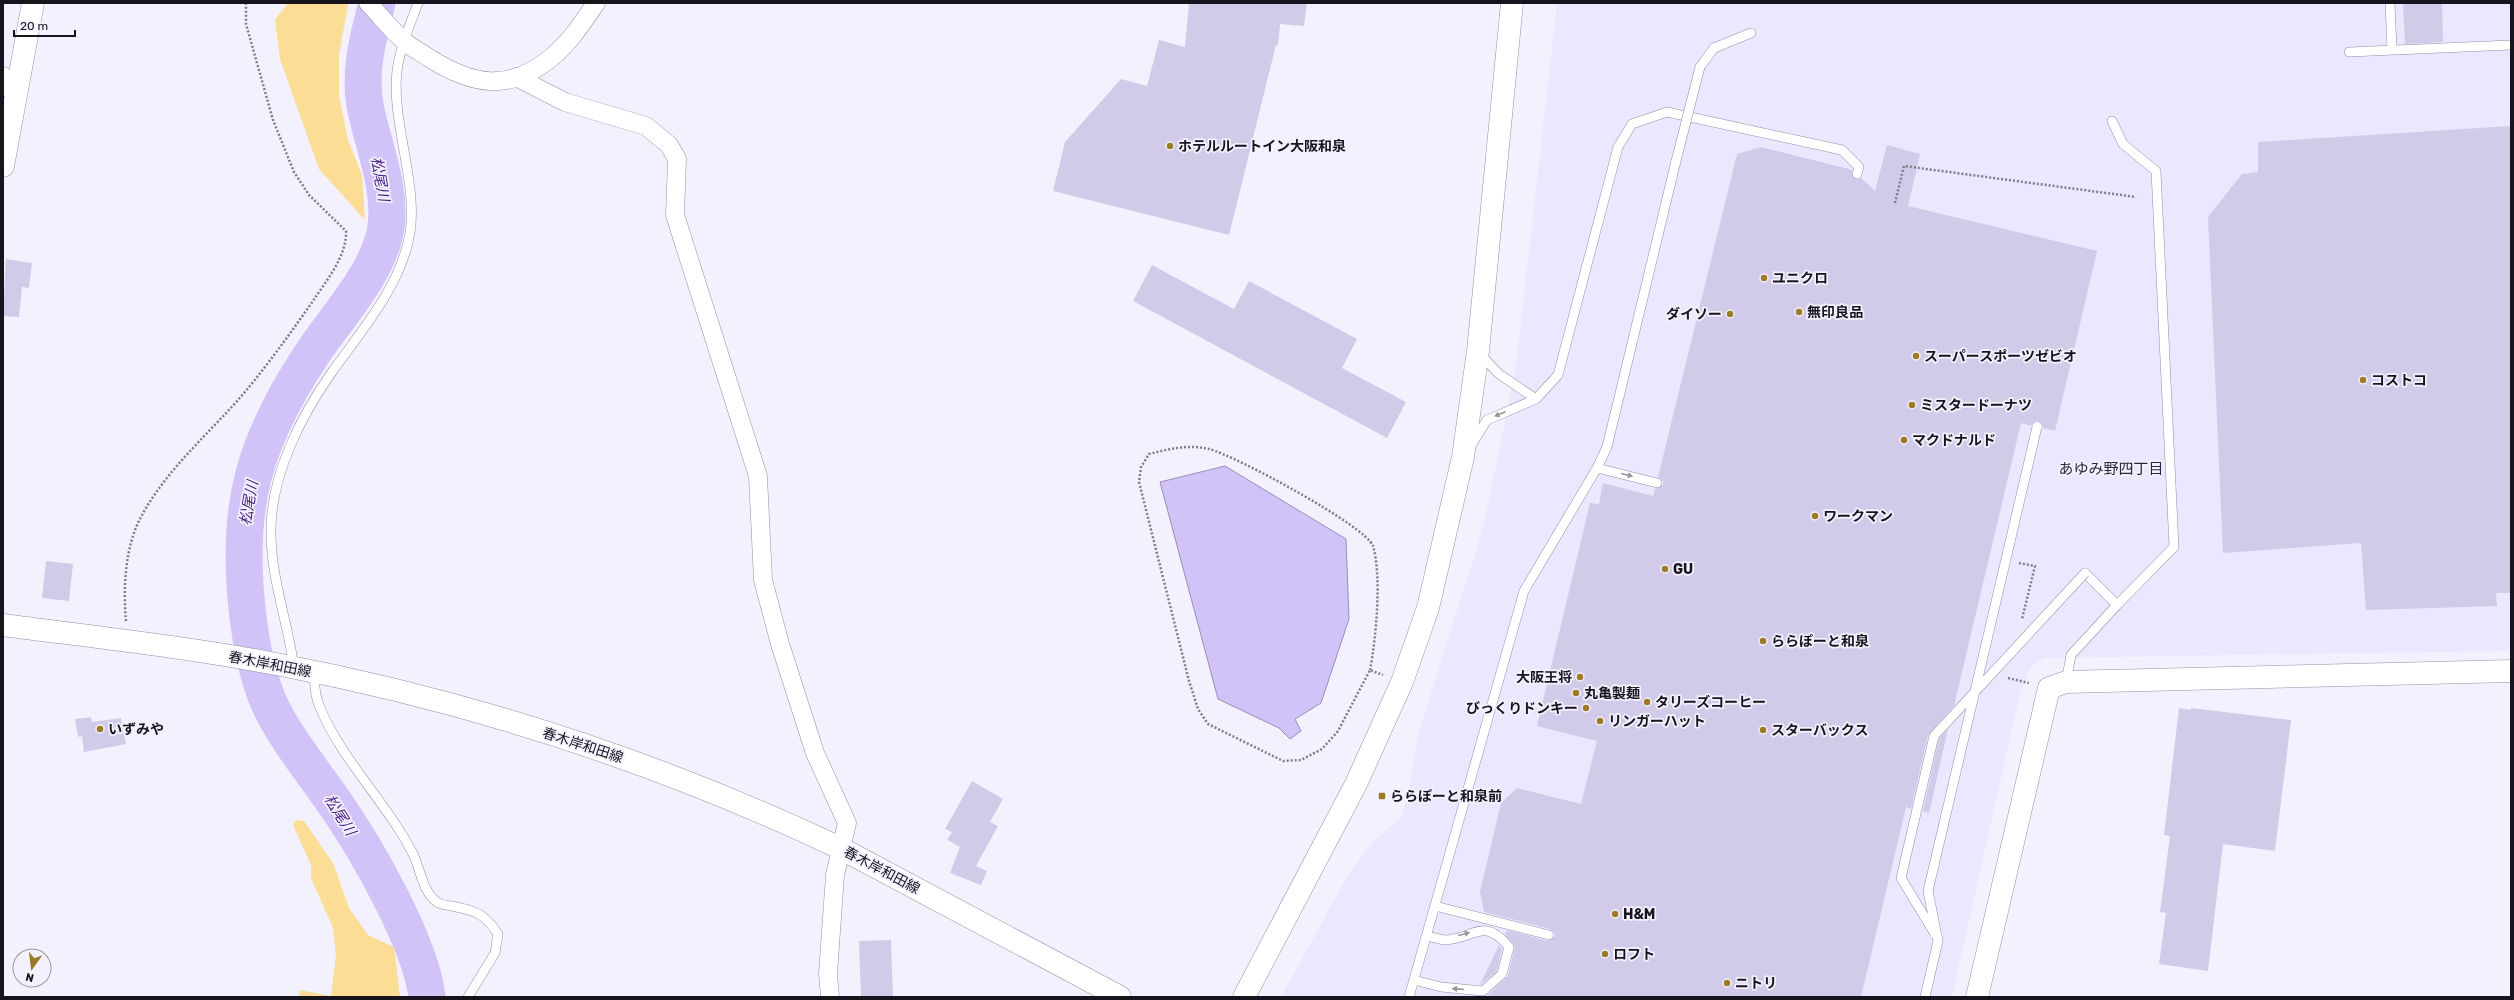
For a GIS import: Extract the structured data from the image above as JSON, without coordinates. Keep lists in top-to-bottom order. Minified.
{"streets":{"street":["春木岸和田線"]},"districts":["あゆみ野四丁目"],"water":["松尾川"],"places":{"other":["ホテルルートイン大阪和泉","ユニクロ","無印良品","ダイソー","スーパースポーツゼビオ","コストコ","ミスタードーナツ","マクドナルド","ワークマン","GU","ららぽーと和泉","大阪王将","丸亀製麺","タリーズコーヒー","びっくりドンキー","リンガーハット","いずみや","スターバックス","H&M","ロフト","ニトリ"],"transit":["ららぽーと和泉前"]},"scale_bar":"20 m","north":"bottom"}
